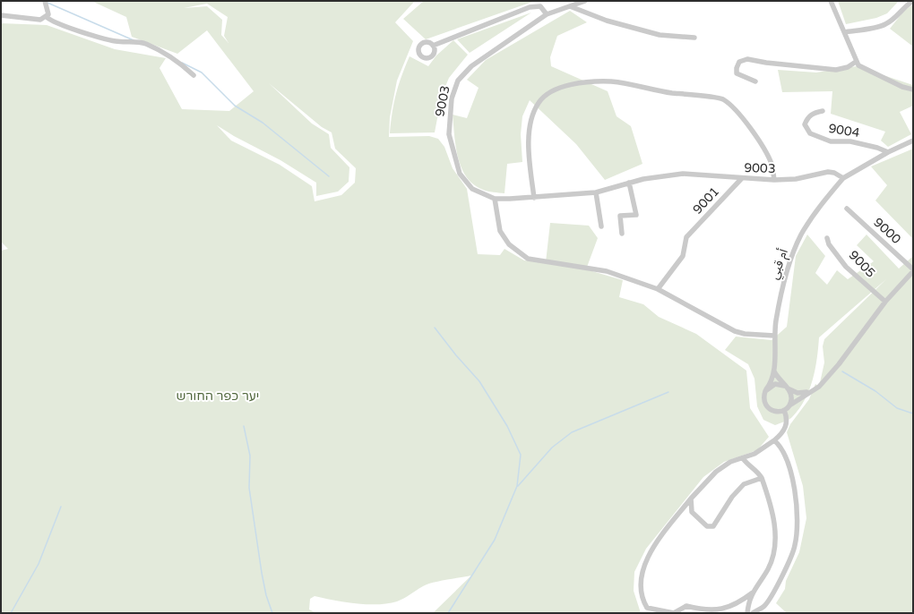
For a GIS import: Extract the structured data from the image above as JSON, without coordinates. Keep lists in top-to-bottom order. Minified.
{"streets":{"street":["9003","9004","9001","9000","أم قبي","9005"]},"crossings":[["9003","9001"],["9003","أم قبي"]],"parks":["יער כפר החורש"]}
